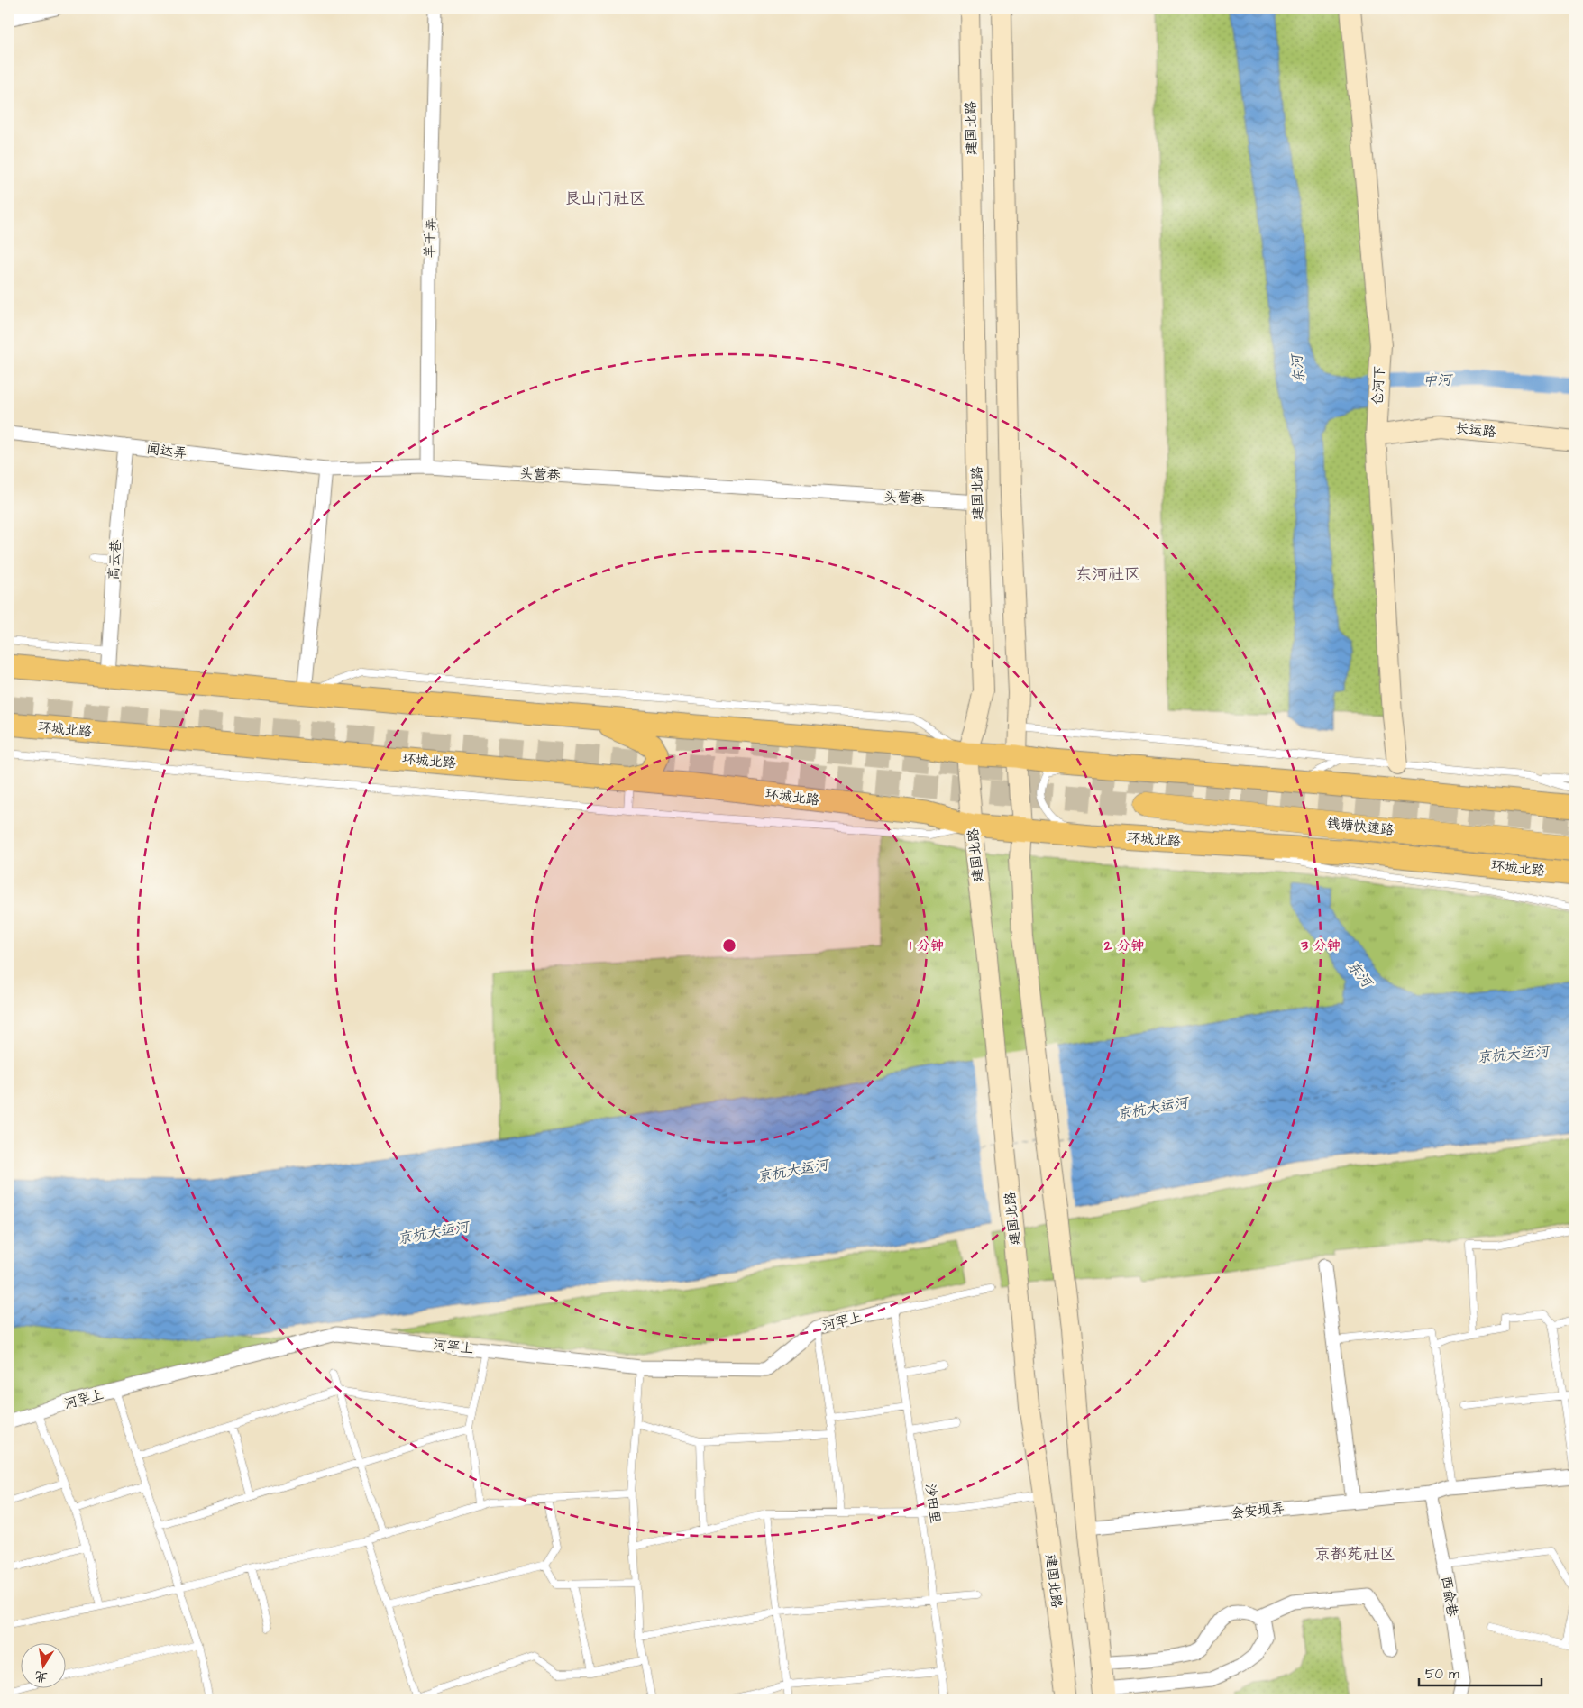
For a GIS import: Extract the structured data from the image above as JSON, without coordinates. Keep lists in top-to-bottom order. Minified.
{"streets":{"highway":["钱塘快速路"],"main road":["建国北路","仓河下","长运路","环城北路"],"street":["羊千弄","闻达弄","头营巷","高云巷","河罕上","会安坝弄","西俞巷"],"lane":["沙田里"]},"crossings":[["建国北路","头营巷"],["建国北路","环城北路"],["羊千弄","头营巷"],["仓河下","长运路"],["闻达弄","头营巷"],["闻达弄","高云巷"],["河罕上","沙田里"],["会安坝弄","西俞巷"]],"districts":["艮山门社区","东河社区","京都苑社区"],"water":["东河","中河","京杭大运河"],"scale_bar":"50 m","north":"bottom","rings":["1 分钟","2 分钟","3 分钟"]}
